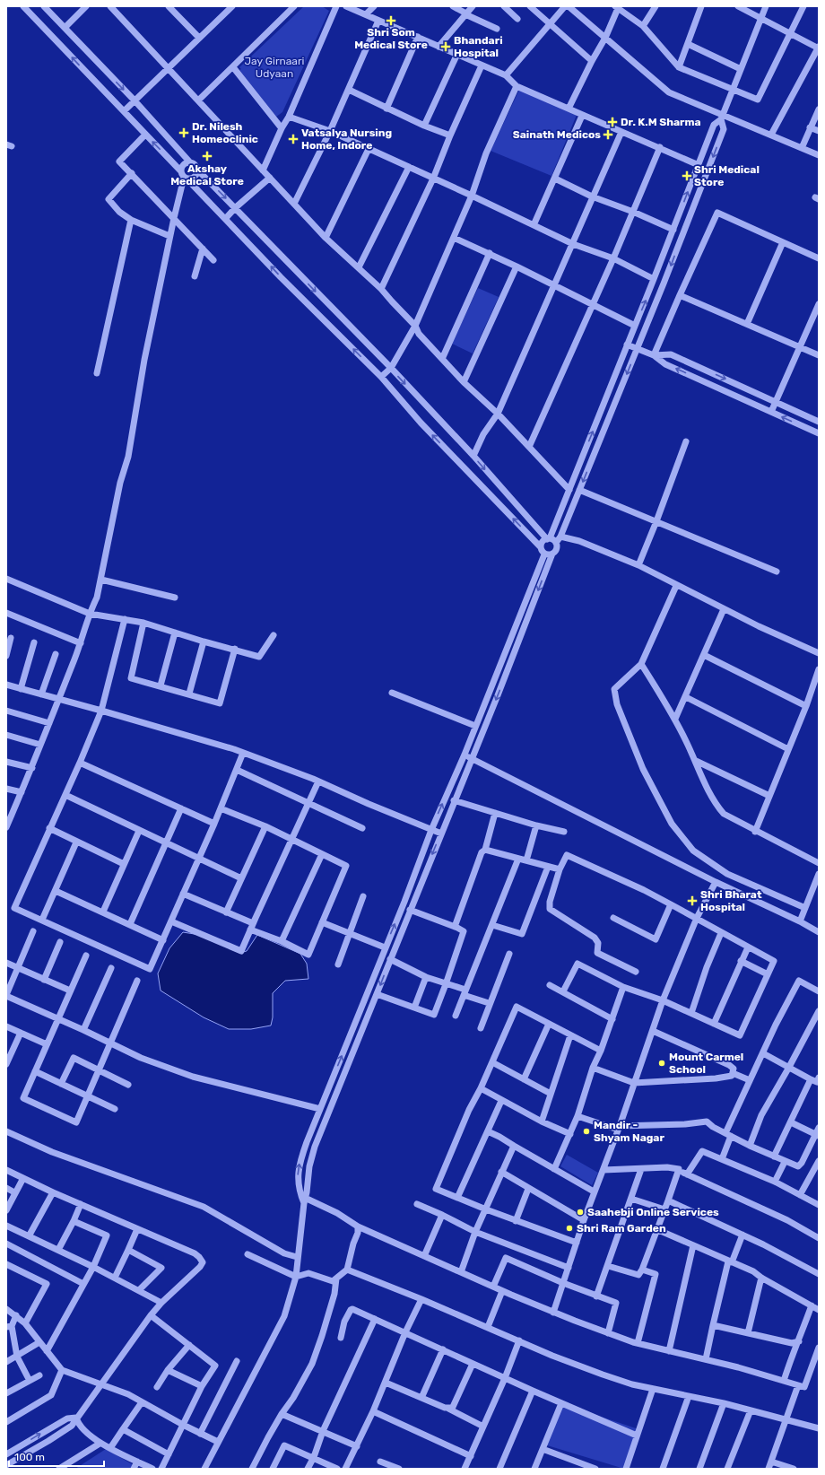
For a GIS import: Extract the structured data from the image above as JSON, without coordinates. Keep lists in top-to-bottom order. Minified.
{"parks":["Jay Girnaari Udyaan"],"places":{"health":["Shri Som Medical Store","Bhandari Hospital","Dr. K.M Sharma","Dr. Nilesh Homeoclinic","Sainath Medicos","Vatsalya Nursing Home, Indore","Akshay Medical Store","Shri Medical Store","Shri Bharat Hospital"],"other":["Mount Carmel School","Mandir - Shyam Nagar","Saahebji Online Services","Shri Ram Garden"]},"scale_bar":"100 m"}
